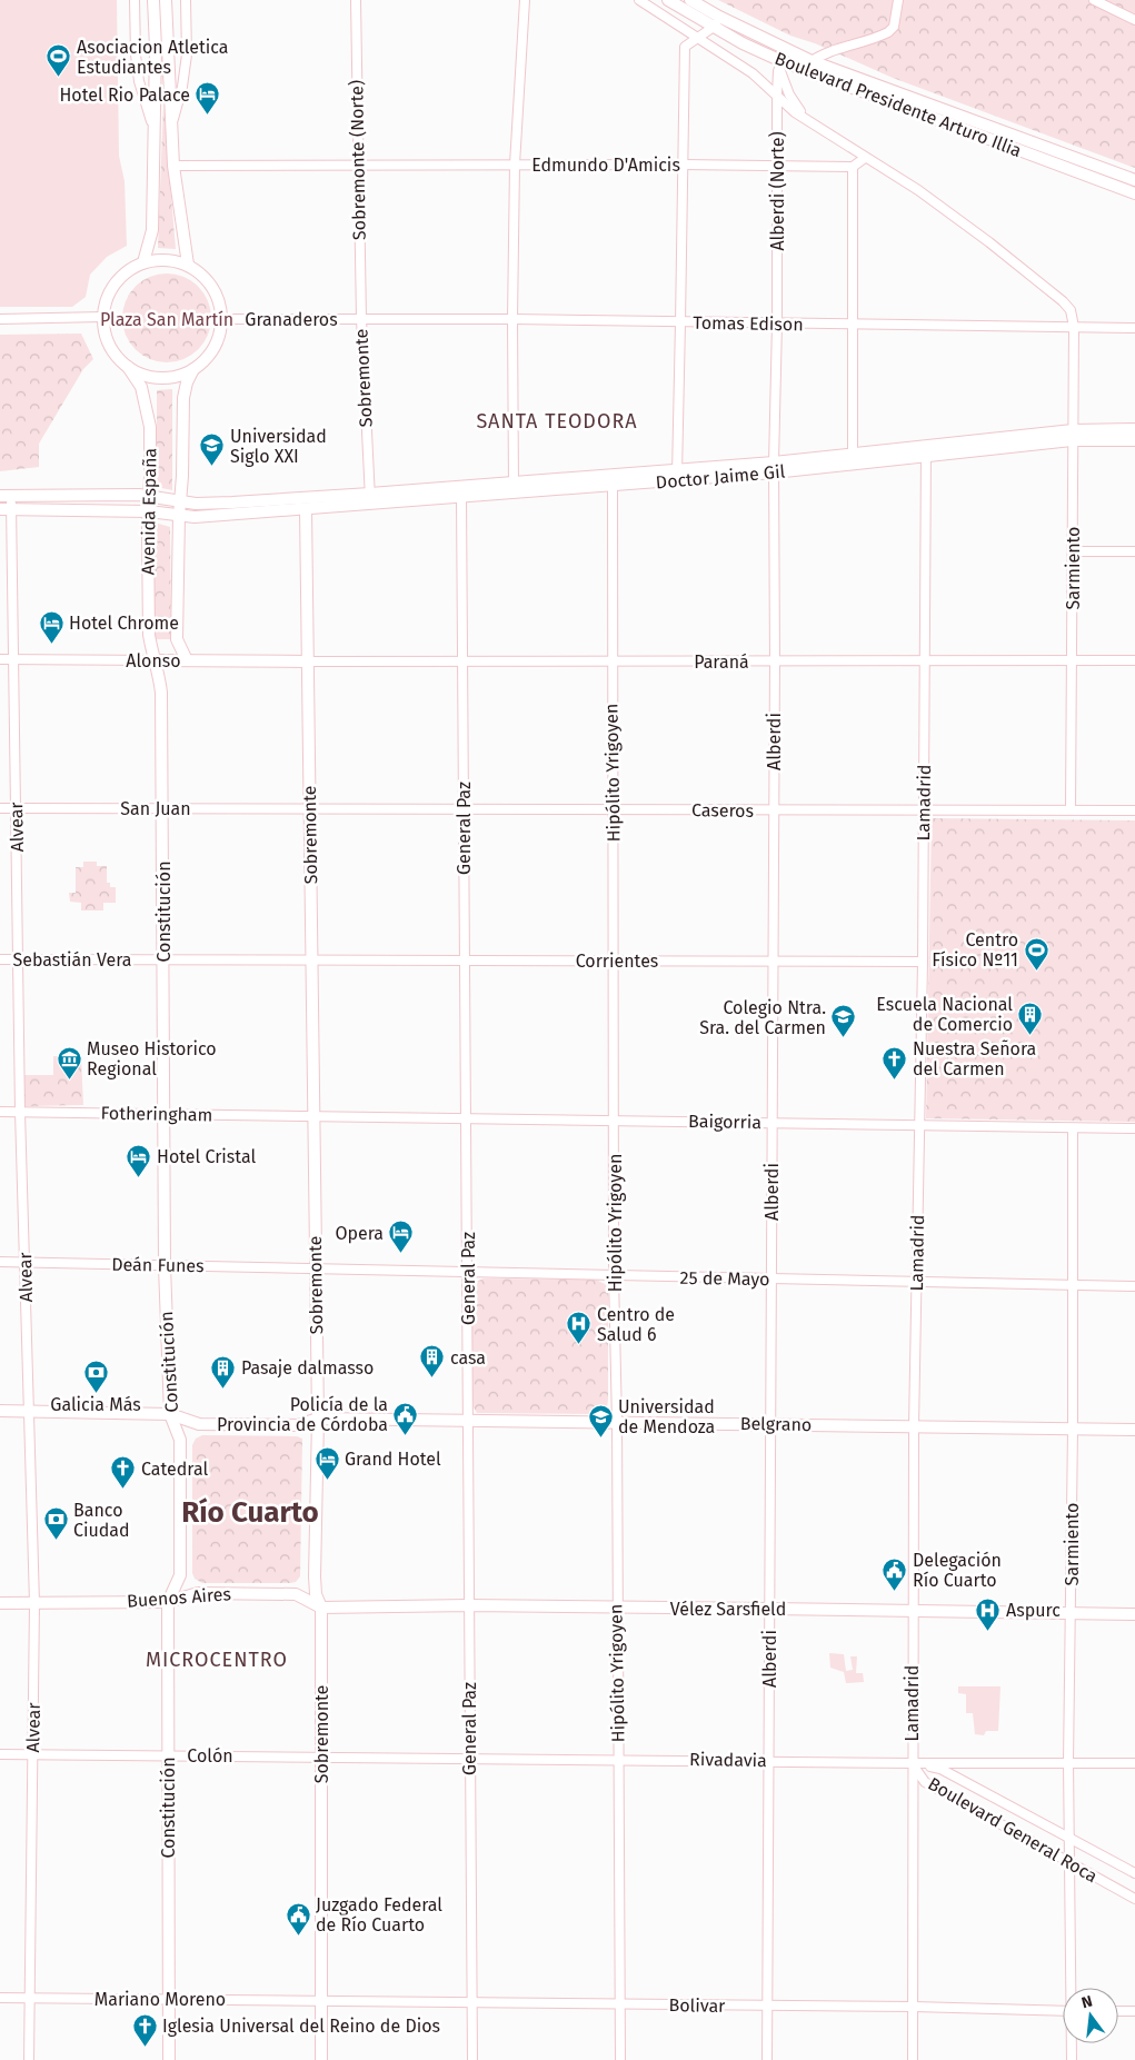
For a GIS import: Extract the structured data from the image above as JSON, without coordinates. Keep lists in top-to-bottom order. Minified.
{"streets":{"main road":["Boulevard Presidente Arturo Illia","Sobremonte","Doctor Jaime Gil","Avenida España","Alonso","Constitución","Belgrano","Buenos Aires","Vélez Sarsfield"],"street":["Sobremonte (Norte)","Edmundo D'Amicis","Alberdi (Norte)","Granaderos","Tomas Edison","Sarmiento","Paraná","Alberdi","Hipólito Yrigoyen","Lamadrid","San Juan","Caseros","Alvear","General Paz","Sebastián Vera","Corrientes","Fotheringham","Baigorria","Deán Funes","25 de Mayo","Colón","Rivadavia","Boulevard General Roca","Mariano Moreno","Bolivar"]},"crossings":[["Boulevard Presidente Arturo Illia","Alberdi (Norte)"],["Sobremonte (Norte)","Edmundo D'Amicis"],["Sobremonte (Norte)","Granaderos"],["Sobremonte (Norte)","Tomas Edison"],["Sobremonte (Norte)","Sobremonte"],["Edmundo D'Amicis","Alberdi (Norte)"],["Alberdi (Norte)","Tomas Edison"],["Alberdi (Norte)","Alberdi"],["Granaderos","Tomas Edison"],["Granaderos","Sobremonte"],["Granaderos","Avenida España"],["Tomas Edison","Sobremonte"],["Tomas Edison","Sarmiento"],["Tomas Edison","Alberdi"],["Sobremonte","Doctor Jaime Gil"],["Sobremonte","Alonso"],["Sobremonte","Paraná"],["Sobremonte","San Juan"],["Sobremonte","Caseros"],["Sobremonte","Sebastián Vera"],["Sobremonte","Corrientes"],["Sobremonte","Fotheringham"],["Sobremonte","Baigorria"],["Sobremonte","Deán Funes"],["Sobremonte","25 de Mayo"],["Sobremonte","Belgrano"],["Sobremonte","Buenos Aires"],["Sobremonte","Vélez Sarsfield"],["Sobremonte","Colón"],["Sobremonte","Rivadavia"],["Sobremonte","Mariano Moreno"],["Sobremonte","Bolivar"],["Doctor Jaime Gil","Avenida España"],["Doctor Jaime Gil","Sarmiento"],["Doctor Jaime Gil","Alberdi"],["Doctor Jaime Gil","Hipólito Yrigoyen"],["Doctor Jaime Gil","Lamadrid"],["Doctor Jaime Gil","Alvear"],["Doctor Jaime Gil","General Paz"],["Avenida España","Alonso"],["Avenida España","Constitución"],["Sarmiento","Paraná"],["Sarmiento","Caseros"],["Sarmiento","Baigorria"],["Sarmiento","25 de Mayo"],["Sarmiento","Belgrano"],["Sarmiento","Vélez Sarsfield"],["Sarmiento","Rivadavia"],["Sarmiento","Boulevard General Roca"],["Alonso","Paraná"],["Alonso","Alvear"],["Alonso","Constitución"],["Paraná","Alberdi"],["Paraná","Hipólito Yrigoyen"],["Paraná","Lamadrid"],["Paraná","General Paz"],["Alberdi","Caseros"],["Alberdi","Corrientes"],["Alberdi","Baigorria"],["Alberdi","25 de Mayo"],["Alberdi","Belgrano"],["Alberdi","Vélez Sarsfield"],["Alberdi","Rivadavia"],["Alberdi","Bolivar"],["Hipólito Yrigoyen","Caseros"],["Hipólito Yrigoyen","Corrientes"],["Hipólito Yrigoyen","Baigorria"],["Hipólito Yrigoyen","25 de Mayo"],["Hipólito Yrigoyen","Belgrano"],["Hipólito Yrigoyen","Vélez Sarsfield"],["Hipólito Yrigoyen","Rivadavia"],["Hipólito Yrigoyen","Bolivar"],["Lamadrid","Caseros"],["Lamadrid","Corrientes"],["Lamadrid","Baigorria"],["Lamadrid","25 de Mayo"],["Lamadrid","Belgrano"],["Lamadrid","Vélez Sarsfield"],["Lamadrid","Rivadavia"],["Lamadrid","Boulevard General Roca"],["Lamadrid","Bolivar"],["San Juan","Caseros"],["San Juan","Alvear"],["San Juan","Constitución"],["Caseros","General Paz"],["Alvear","Sebastián Vera"],["Alvear","Fotheringham"],["Alvear","Deán Funes"],["Alvear","Belgrano"],["Alvear","Buenos Aires"],["Alvear","Colón"],["Alvear","Mariano Moreno"],["General Paz","Corrientes"],["General Paz","Baigorria"],["General Paz","25 de Mayo"],["General Paz","Belgrano"],["General Paz","Vélez Sarsfield"],["General Paz","Rivadavia"],["General Paz","Bolivar"],["Constitución","Sebastián Vera"],["Constitución","Fotheringham"],["Constitución","Deán Funes"],["Constitución","Belgrano"],["Constitución","Buenos Aires"],["Constitución","Colón"],["Constitución","Mariano Moreno"],["Sebastián Vera","Corrientes"],["Fotheringham","Baigorria"],["Deán Funes","25 de Mayo"],["Buenos Aires","Vélez Sarsfield"],["Colón","Rivadavia"],["Rivadavia","Boulevard General Roca"],["Mariano Moreno","Bolivar"]],"districts":["SANTA TEODORA","Río Cuarto","MICROCENTRO"],"parks":["Plaza San Martín"],"places":{"sports":["Asociacion Atletica Estudiantes","Centro Físico Nº11"],"hotel":["Hotel Rio Palace","Hotel Chrome","Hotel Cristal","Opera","Grand Hotel"],"school or university":["Universidad Siglo XXI","Colegio Ntra. Sra. del Carmen","Universidad de Mendoza"],"building":["Escuela Nacional de Comercio","casa","Pasaje dalmasso"],"museum":["Museo Historico Regional"],"church":["Nuestra Señora del Carmen","Catedral","Iglesia Universal del Reino de Dios"],"hospital":["Centro de Salud 6","Aspurc"],"bank":["Galicia Más","Banco Ciudad"],"public building":["Policía de la Provincia de Córdoba","Delegación Río Cuarto","Juzgado Federal de Río Cuarto"]},"north":"top"}
